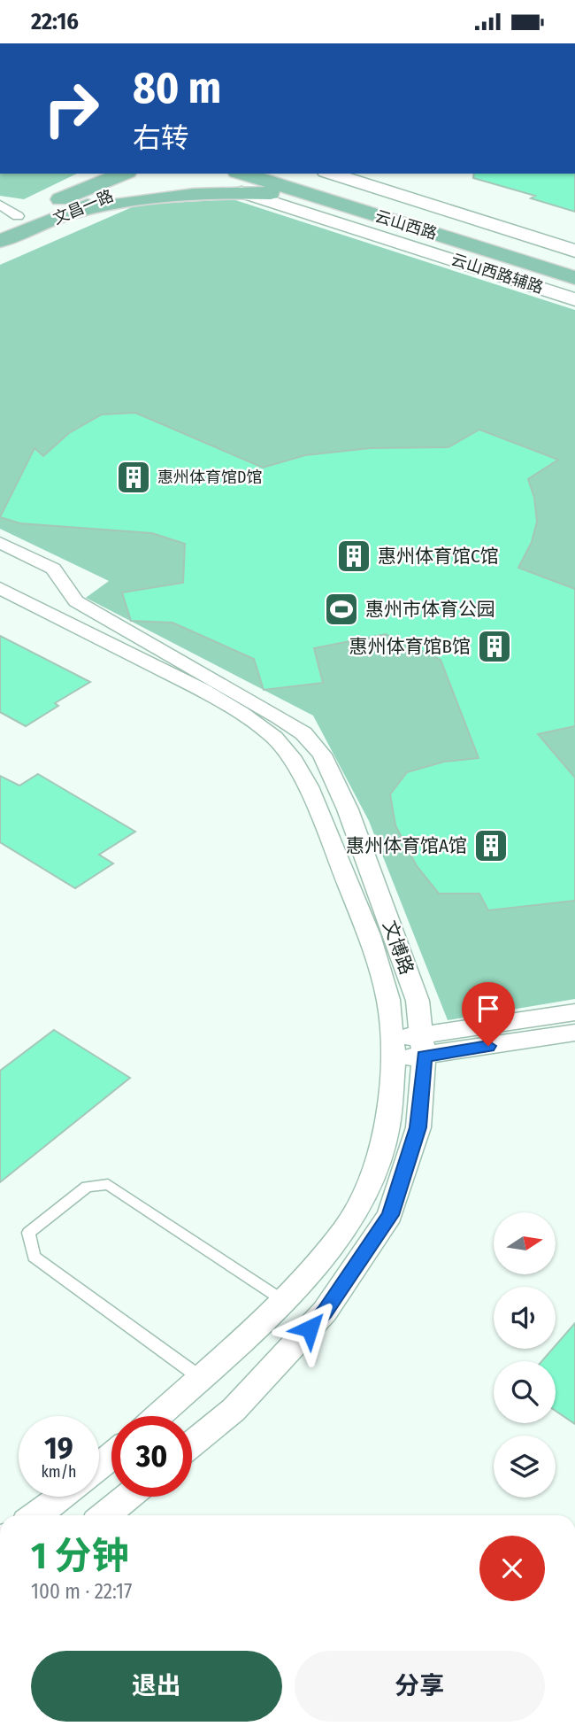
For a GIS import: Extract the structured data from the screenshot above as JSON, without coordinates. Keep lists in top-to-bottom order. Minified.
{"streets":{"main road":["文昌一路","云山西路","云山西路辅路"],"street":["文博路"]},"places":{"building":["惠州体育馆D馆","惠州体育馆C馆","惠州体育馆B馆","惠州体育馆A馆"],"sports":["惠州市体育公园"]},"north":"right","page":{"status":"22:16","turn":["80 m","右转"],"speed":"19 km/h","limit":"30","heading":["1 分钟","100 m · 22:17"],"buttons":["退出","分享"]}}
